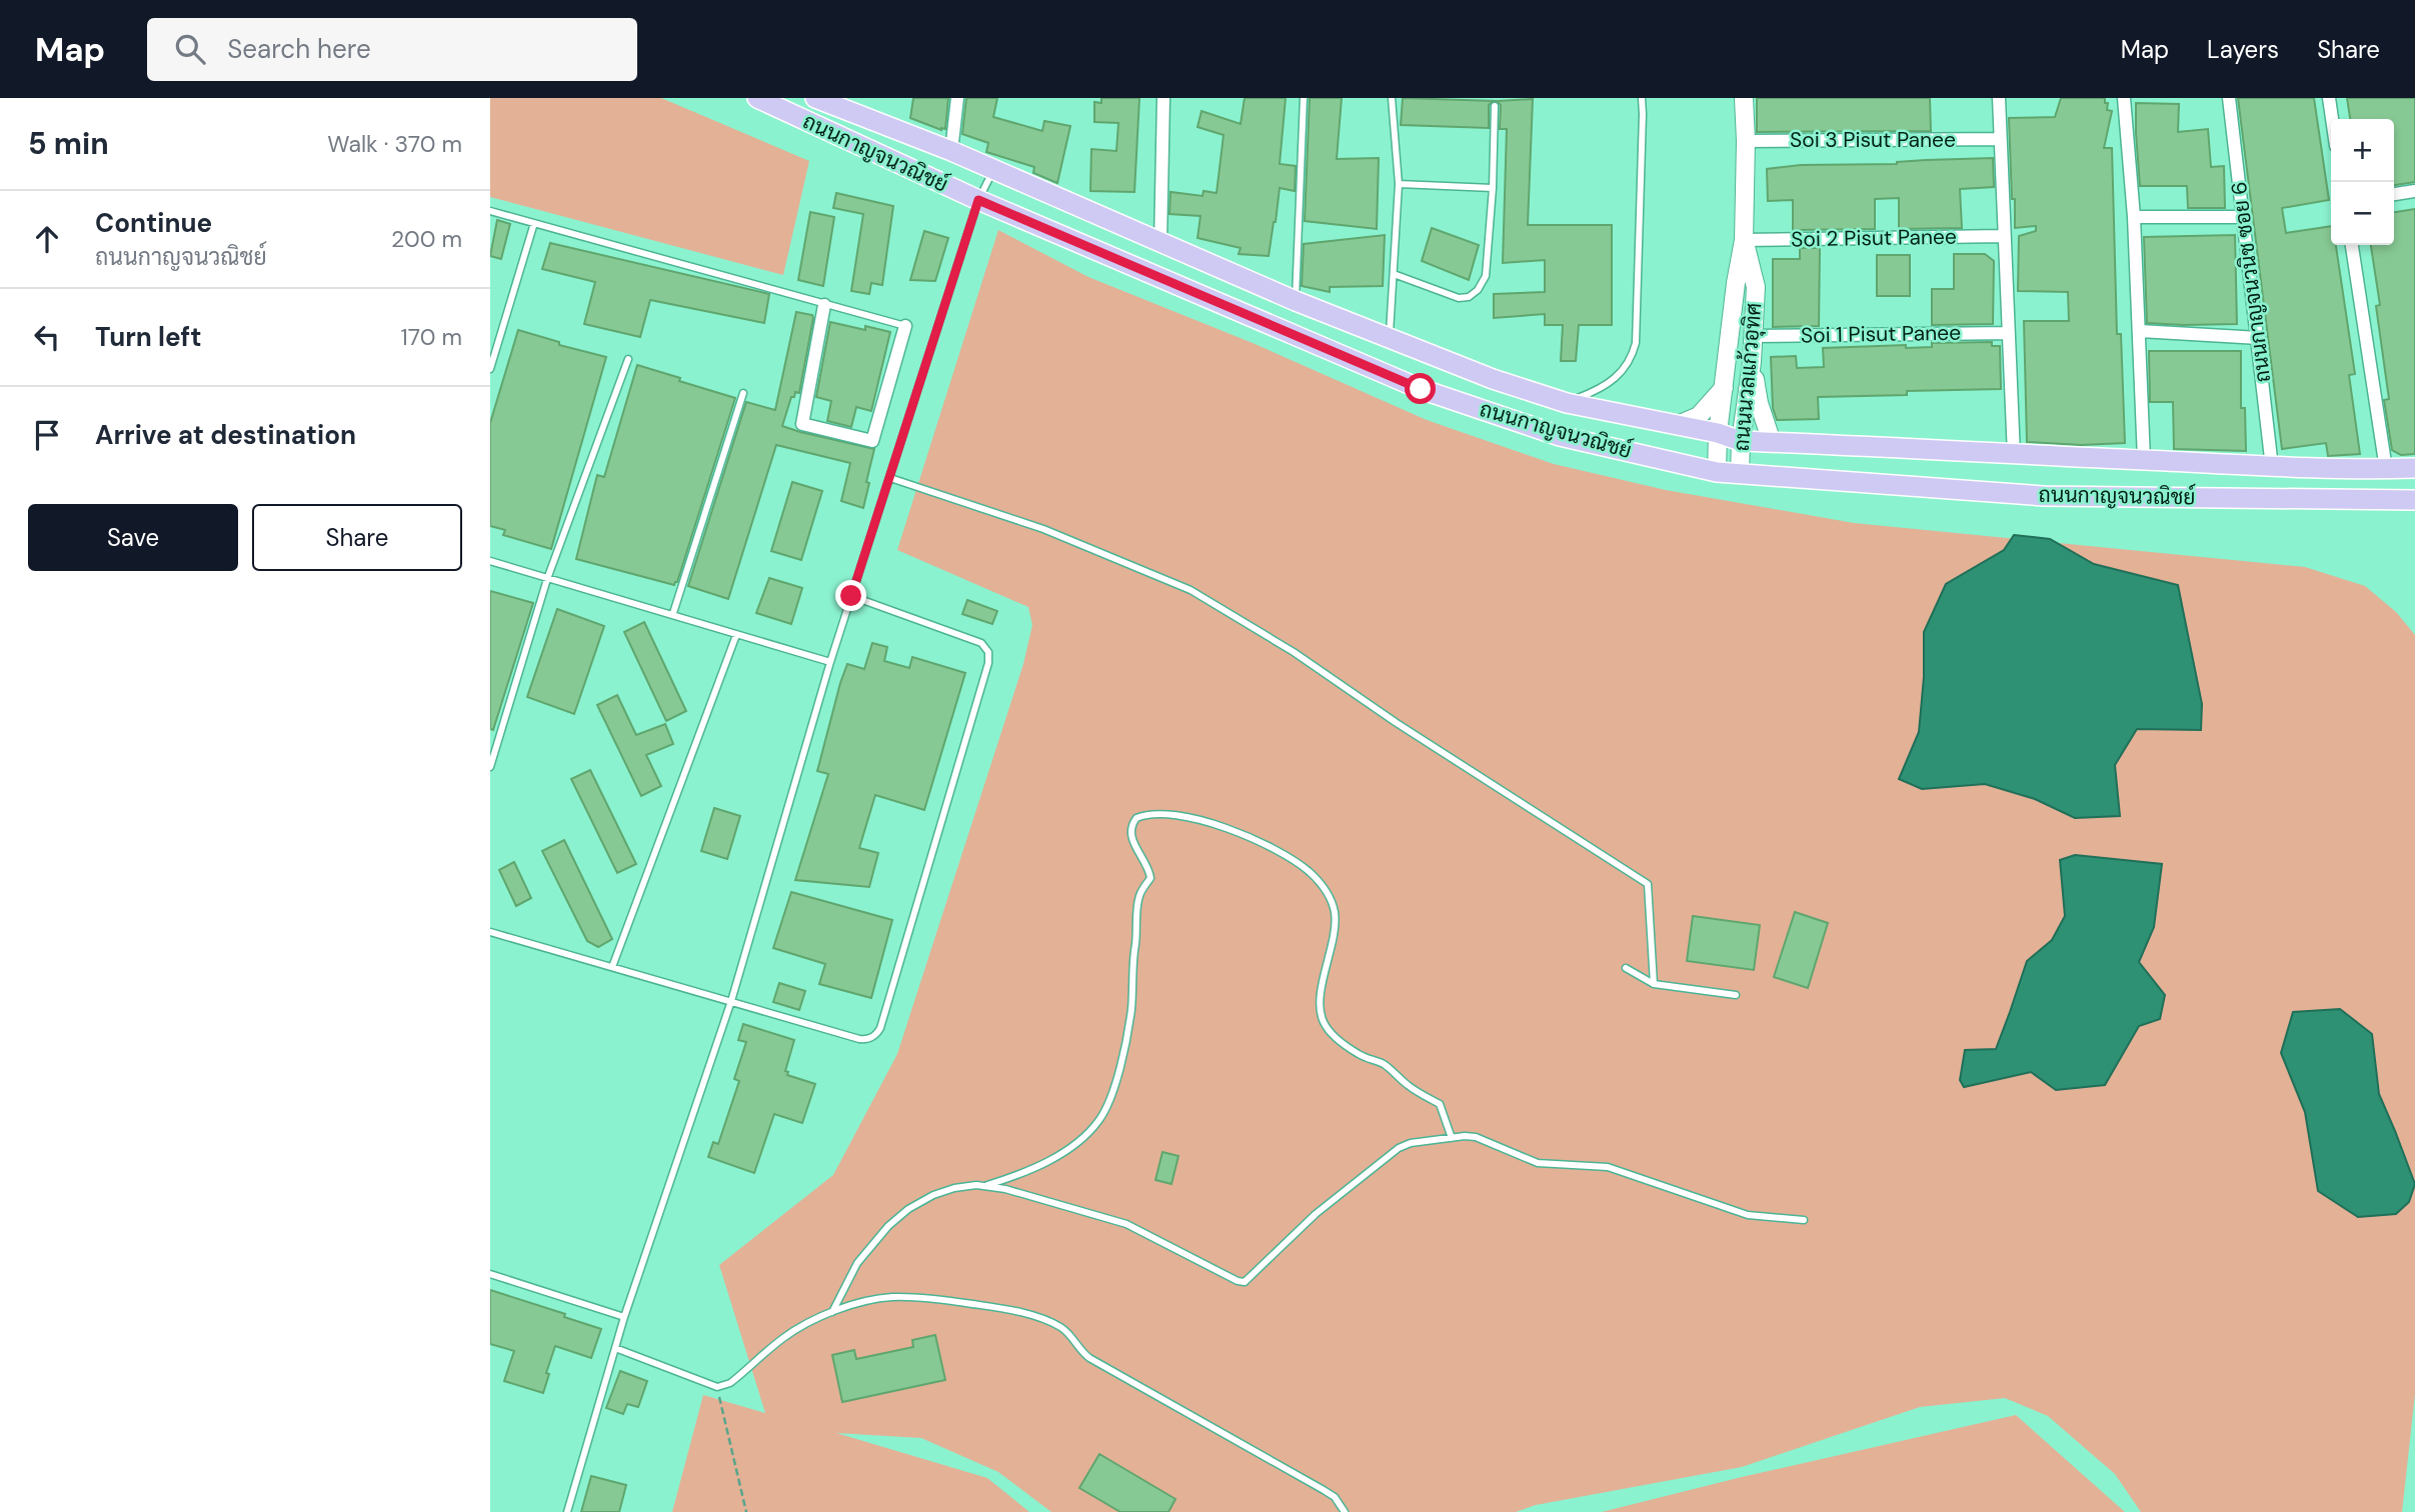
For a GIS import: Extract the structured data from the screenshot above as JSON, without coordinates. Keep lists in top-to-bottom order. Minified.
{"streets":{"main road":["ถนนกาญจนวณิชย์"],"street":["Soi 3 Pisut Panee","Soi 2 Pisut Panee","ถนนกาญจนวนิช ซอย 6","Soi 1 Pisut Panee","ถนนนวลแก้วอุทิศ"]},"crossings":[["Soi 3 Pisut Panee","ถนนนวลแก้วอุทิศ"],["ถนนกาญจนวณิชย์","ถนนกาญจนวนิช ซอย 6"],["ถนนกาญจนวณิชย์","ถนนนวลแก้วอุทิศ"],["Soi 2 Pisut Panee","ถนนนวลแก้วอุทิศ"],["Soi 1 Pisut Panee","ถนนนวลแก้วอุทิศ"]],"page":{"header":"Map","search":"Search here","nav":["Map","Layers","Share"],"heading":["5 min","Walk · 370 m"],"map_buttons":["+","−"],"list":[["Continue","ถนนกาญจนวณิชย์","200 m"],["Turn left","170 m"],"Arrive at destination"],"buttons":["Save","Share"]}}
